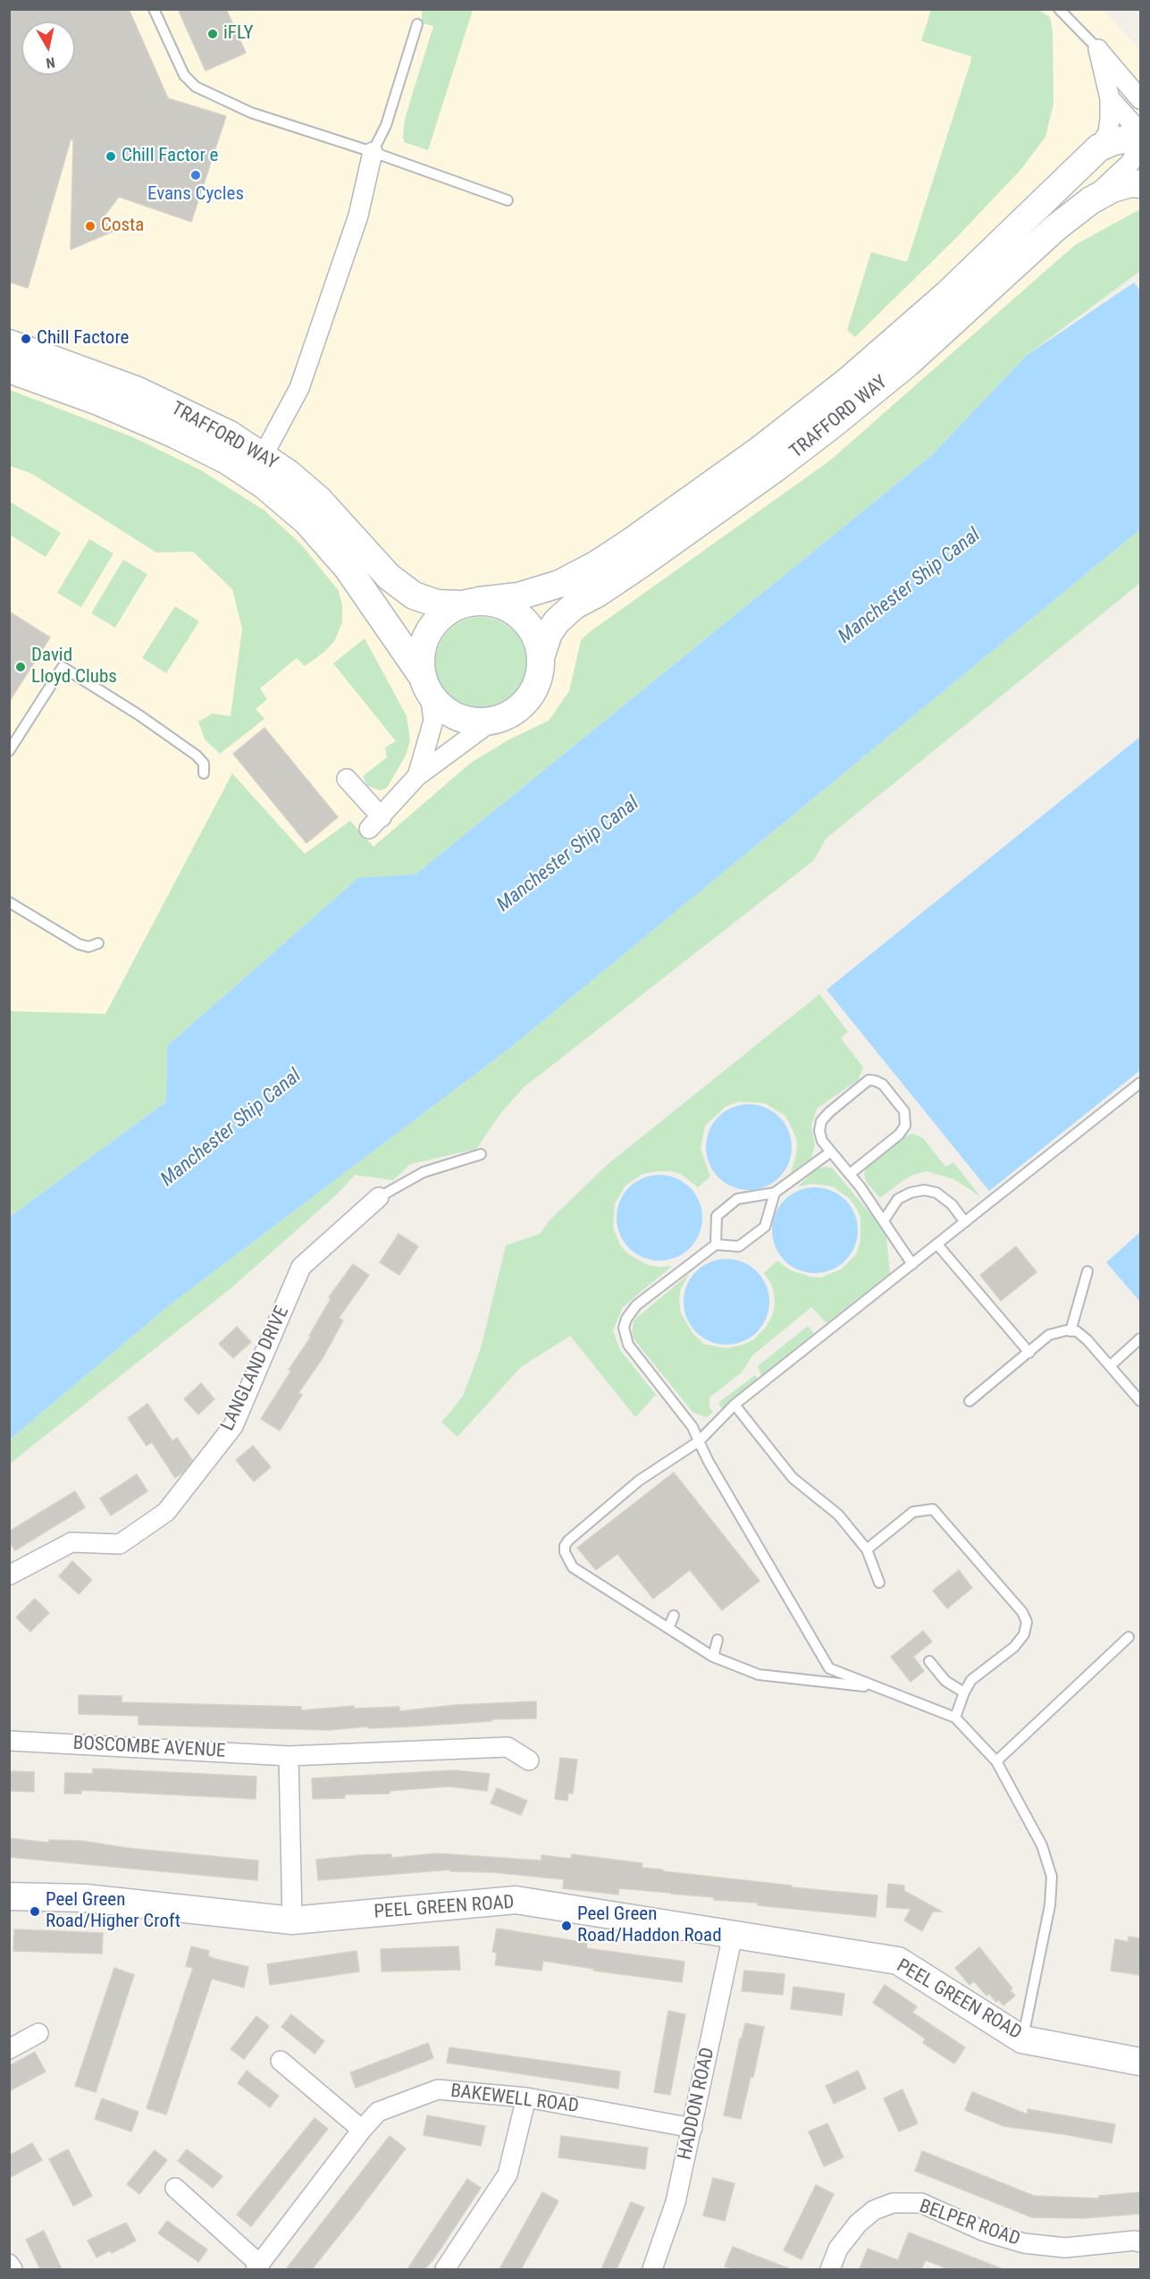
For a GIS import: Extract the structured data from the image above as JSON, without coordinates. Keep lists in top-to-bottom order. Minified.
{"streets":{"street":["TRAFFORD WAY","LANGLAND DRIVE","BOSCOMBE AVENUE","PEEL GREEN ROAD","BAKEWELL ROAD","HADDON ROAD","BELPER ROAD"]},"crossings":[["PEEL GREEN ROAD","HADDON ROAD"],["BAKEWELL ROAD","HADDON ROAD"]],"water":["Manchester Ship Canal"],"places":["iFLY","Chill Factor e","Evans Cycles","Costa","Chill Factore","David Lloyd Clubs","Peel Green Road/Higher Croft","Peel Green Road/Haddon Road"],"north":"bottom"}
